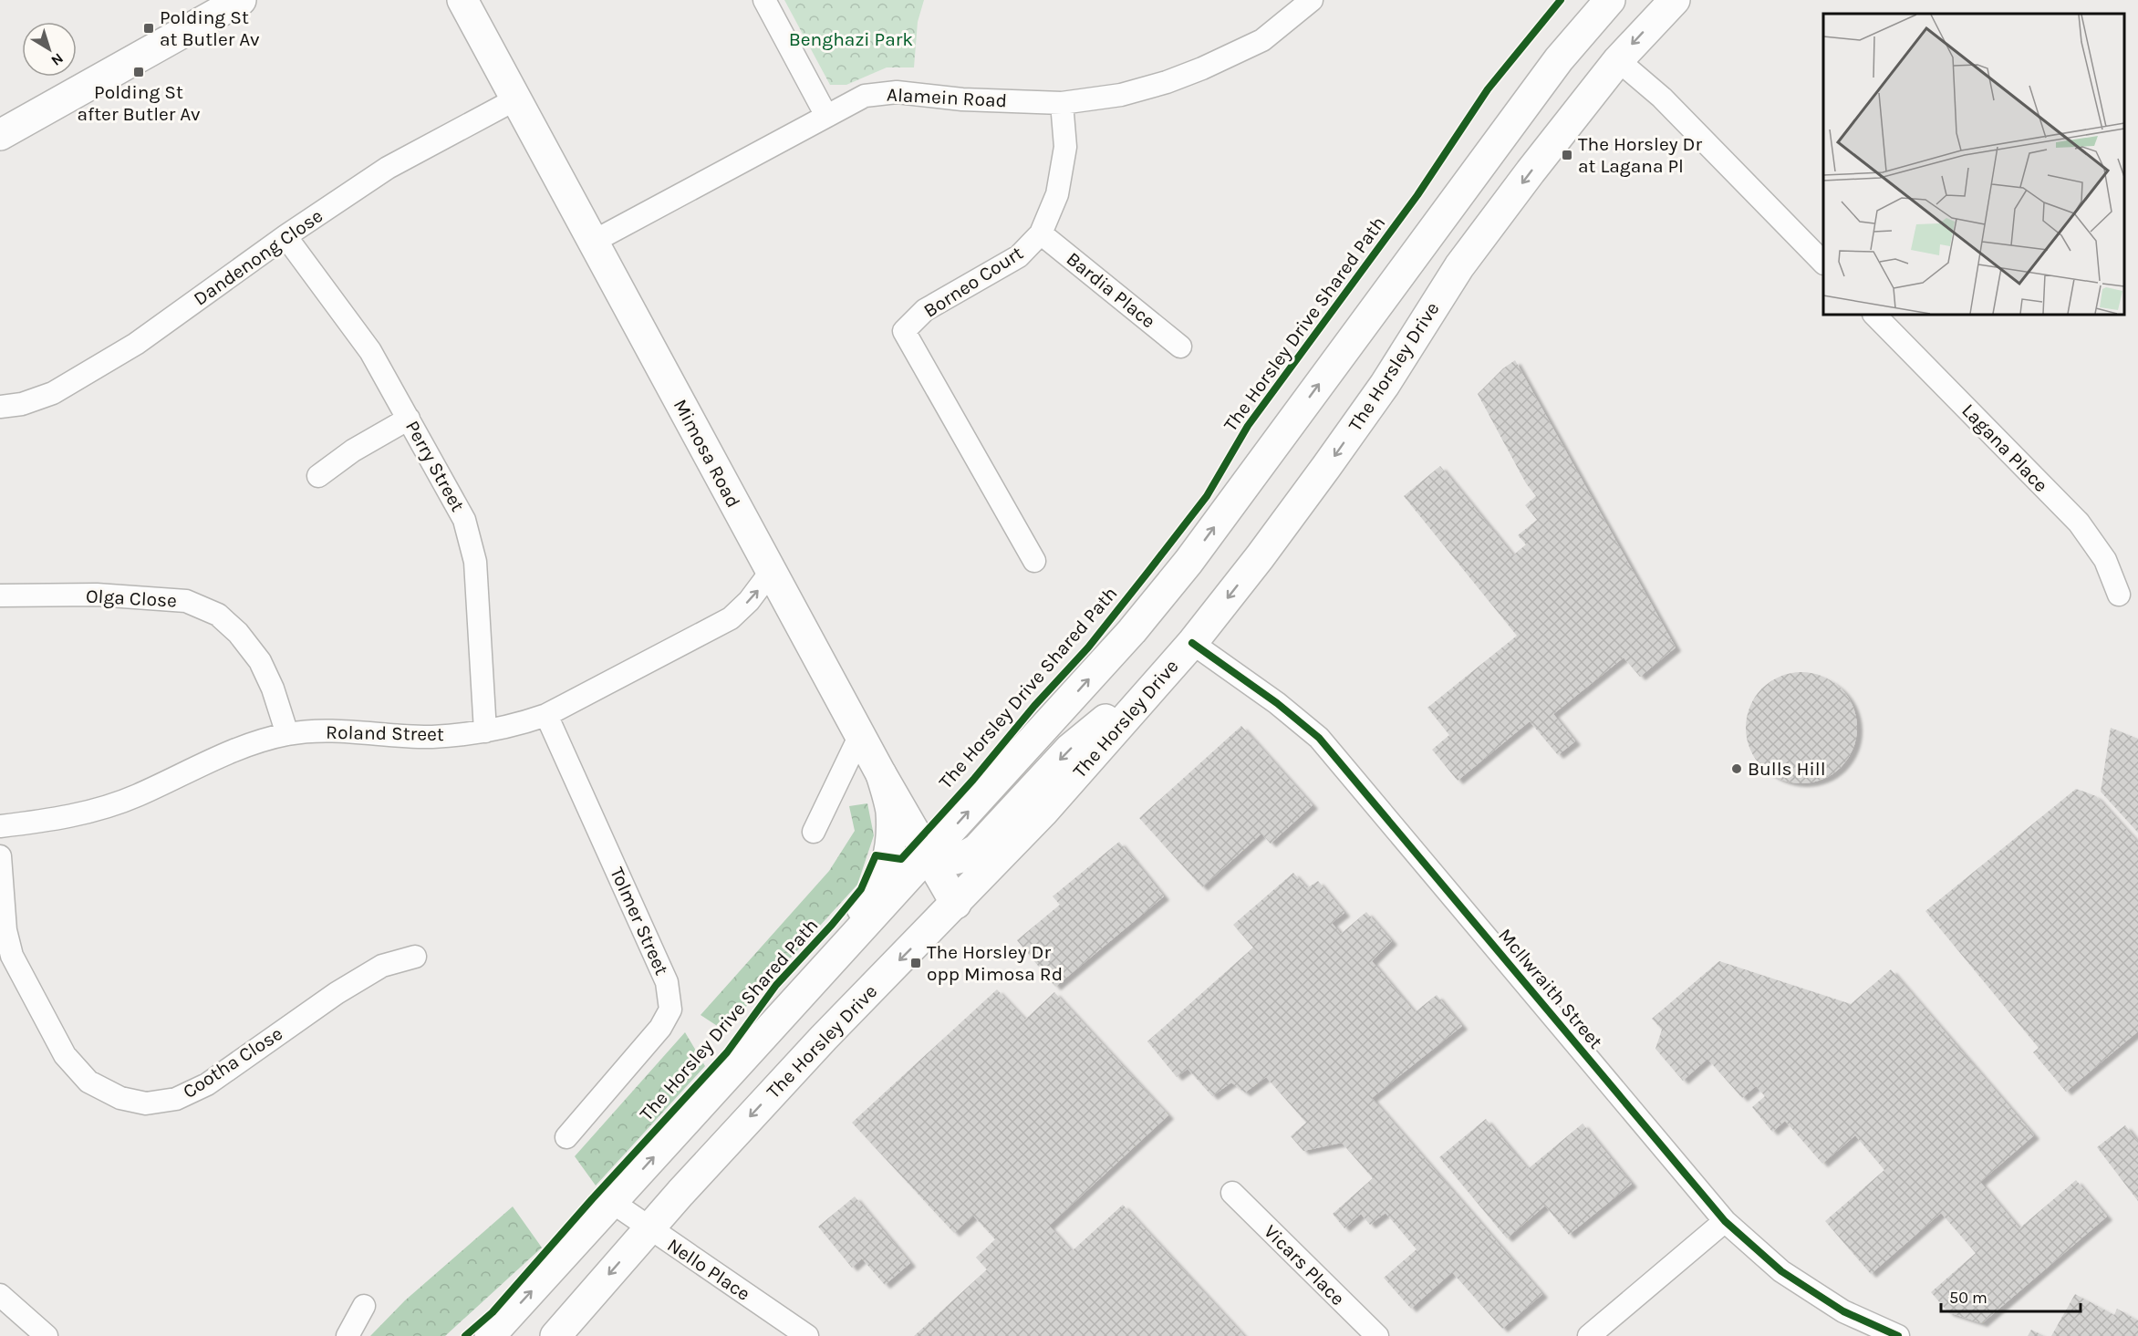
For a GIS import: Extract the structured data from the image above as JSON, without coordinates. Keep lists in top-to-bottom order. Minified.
{"streets":{"main road":["The Horsley Drive","Mimosa Road"],"street":["Alamein Road","Dandenong Close","Borneo Court","Bardia Place","Lagana Place","Perry Street","Olga Close","Roland Street","Tolmer Street","McIlwraith Street","Cootha Close","Vicars Place","Nello Place"],"cycle path":["The Horsley Drive Shared Path"]},"crossings":[["Alamein Road","Borneo Court"],["Alamein Road","Mimosa Road"],["Dandenong Close","Mimosa Road"],["Dandenong Close","Perry Street"],["Borneo Court","Bardia Place"],["The Horsley Drive","Mimosa Road"],["The Horsley Drive","McIlwraith Street"],["The Horsley Drive","Nello Place"],["Mimosa Road","Roland Street"],["Perry Street","Roland Street"],["Olga Close","Roland Street"],["Roland Street","Tolmer Street"]],"parks":["Benghazi Park"],"places":{"transit":["Polding St at Butler Av","Polding St after Butler Av","The Horsley Dr at Lagana Pl","The Horsley Dr opp Mimosa Rd"],"other":["Bulls Hill"]},"scale_bar":"50 m","north":"bottom right"}
